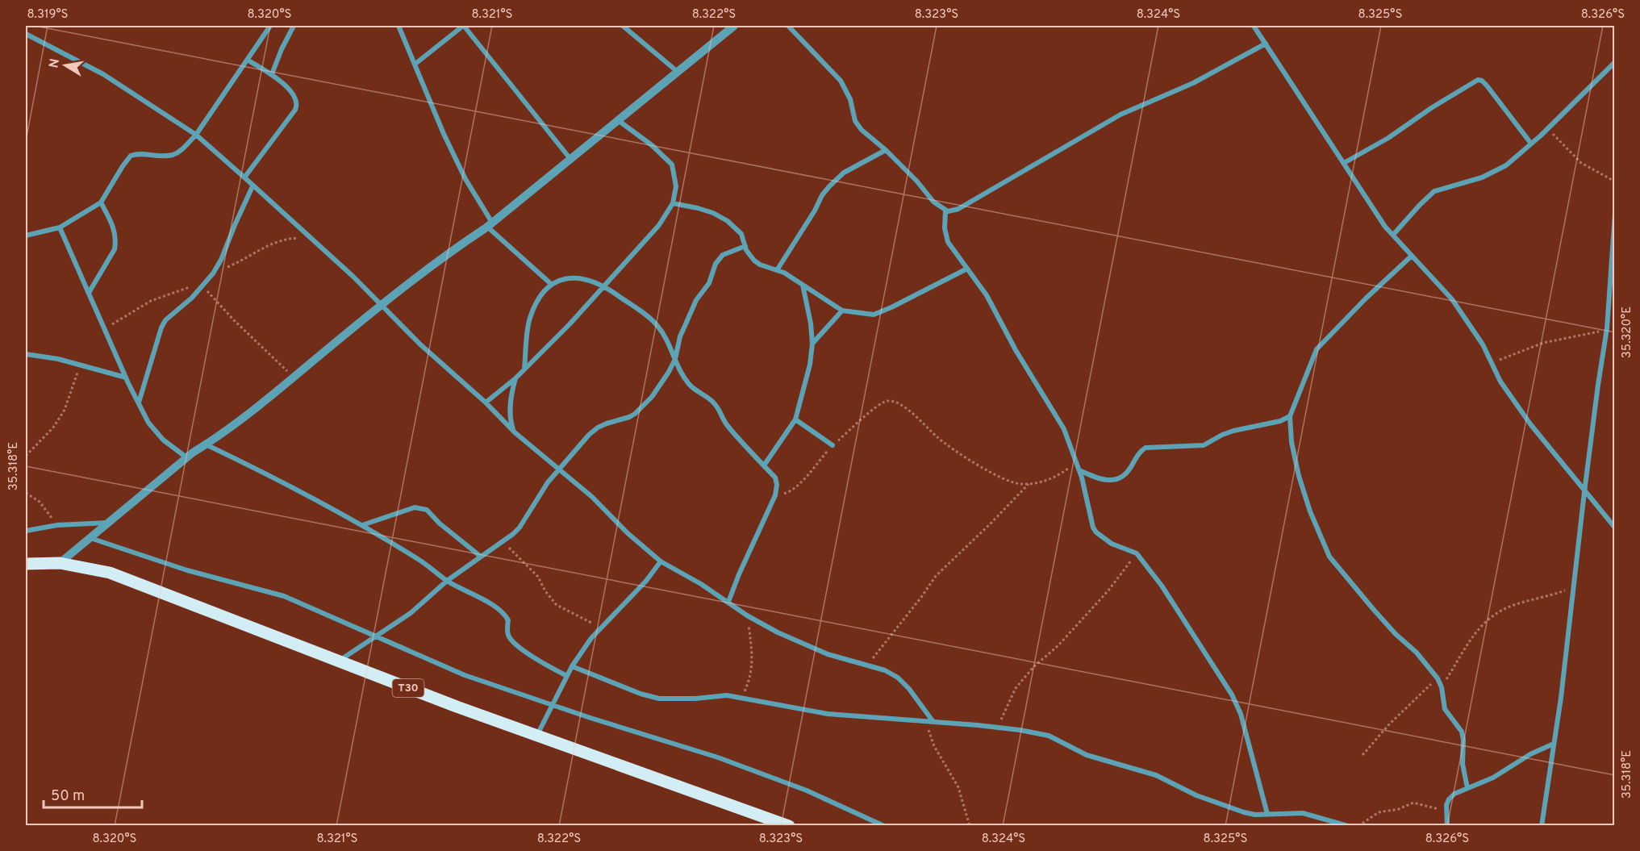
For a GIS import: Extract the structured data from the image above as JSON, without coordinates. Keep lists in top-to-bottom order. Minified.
{"streets":{"main road":["T30"]},"scale_bar":"50 m","north":"left","coordinates":["8.319°S","8.320°S","8.321°S","8.322°S","8.323°S","8.324°S","8.325°S","8.326°S","35.320°E","35.318°E"]}
